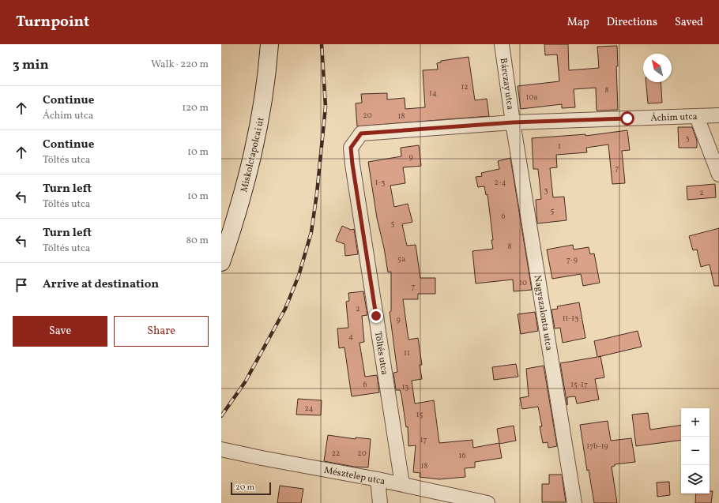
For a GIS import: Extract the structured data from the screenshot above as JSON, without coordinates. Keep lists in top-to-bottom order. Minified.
{"streets":{"street":["Bárczay utca","Áchim utca","Miskolctapolcai út","Nagyszalonta utca","Töltés utca","Mésztelep utca"]},"crossings":[["Bárczay utca","Áchim utca"],["Bárczay utca","Nagyszalonta utca"],["Áchim utca","Nagyszalonta utca"],["Áchim utca","Töltés utca"],["Töltés utca","Mésztelep utca"]],"house_numbers":["12","8","14","10a","20","18","3","1","9","7","1-3","2-4","3","2","5","6","5","8","5a","7-9","10","7","2","11-13","9","4","11","6","15-17","13","24","15","17","17b-19","22","20","16","18"],"scale_bar":"20 m","north":"top left","page":{"header":"Turnpoint","nav":["Map","Directions","Saved"],"heading":["3 min","Walk · 220 m"],"list":[["Continue","Áchim utca","120 m"],["Continue","Töltés utca","10 m"],["Turn left","Töltés utca","10 m"],["Turn left","Töltés utca","80 m"],"Arrive at destination"],"buttons":["Save","Share"],"map_buttons":["+","−"],"scale":"20 m"}}
